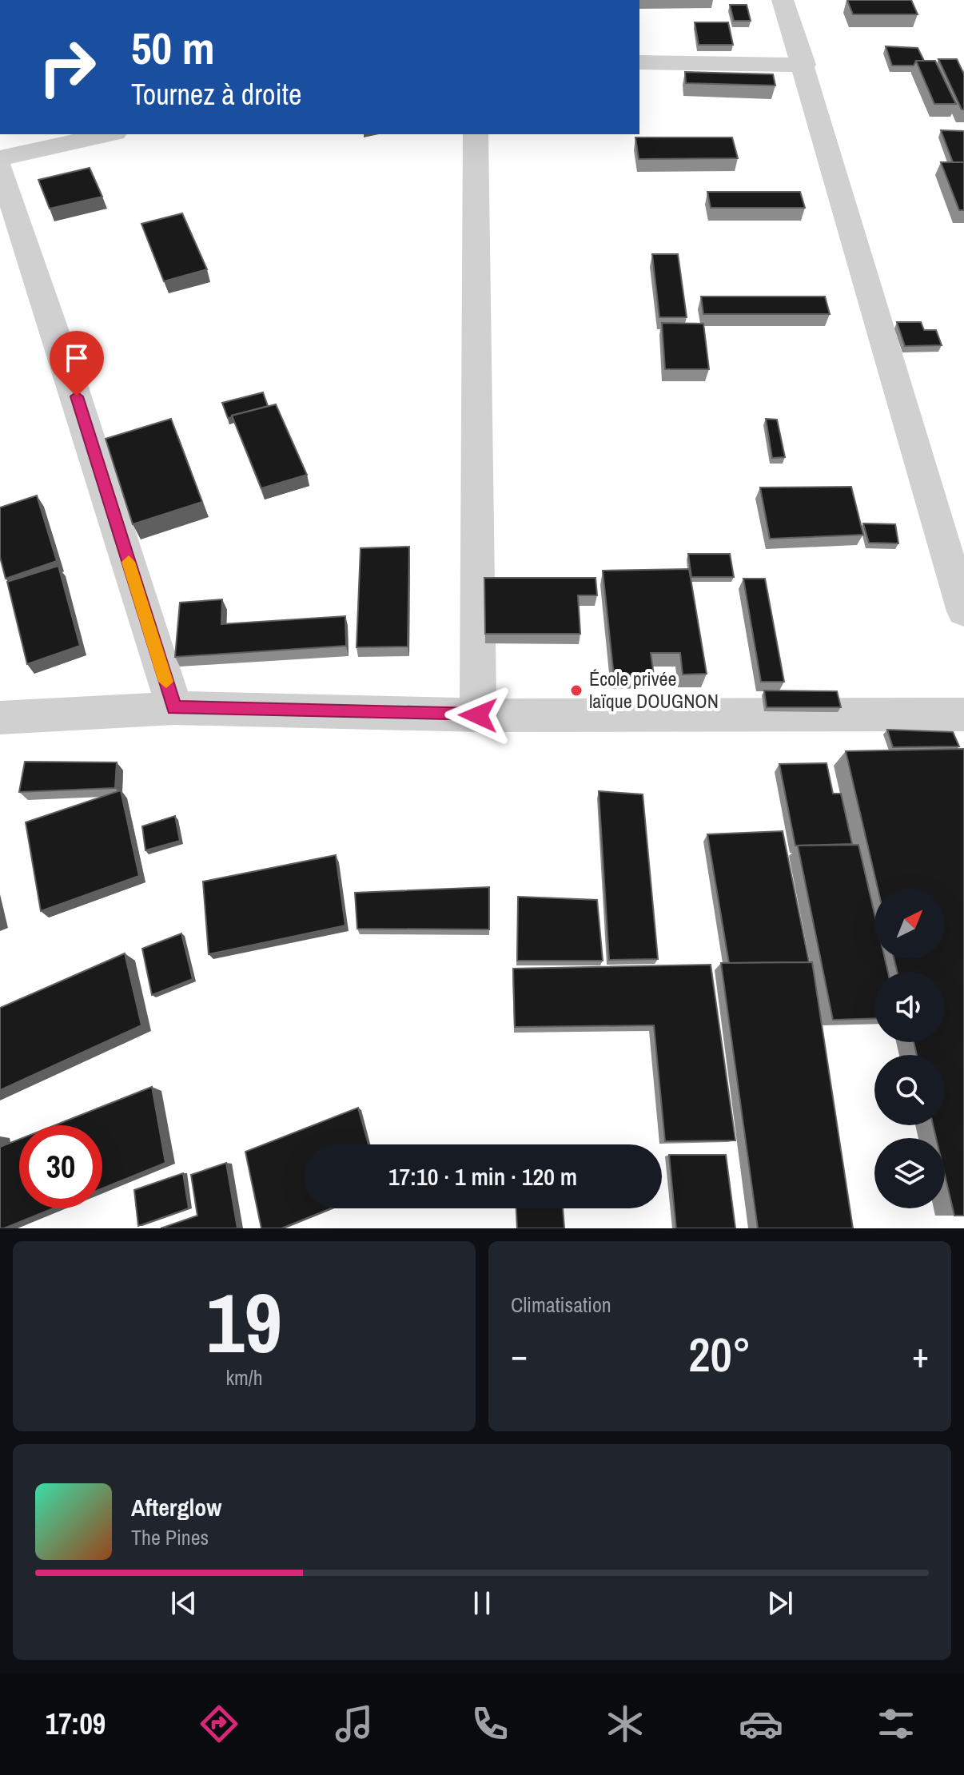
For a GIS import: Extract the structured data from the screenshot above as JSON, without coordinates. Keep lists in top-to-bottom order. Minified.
{"places":["École privée laïque DOUGNON"],"north":"top right","page":{"turn":["50 m","Tournez à droite"],"limit":"30","trip":"17:10 · 1 min · 120 m","tile":[["19","km/h"],"Climatisation"],"heat":["−","20°","+"],"song":["Afterglow","The Pines"],"tabs":"17:09"}}
